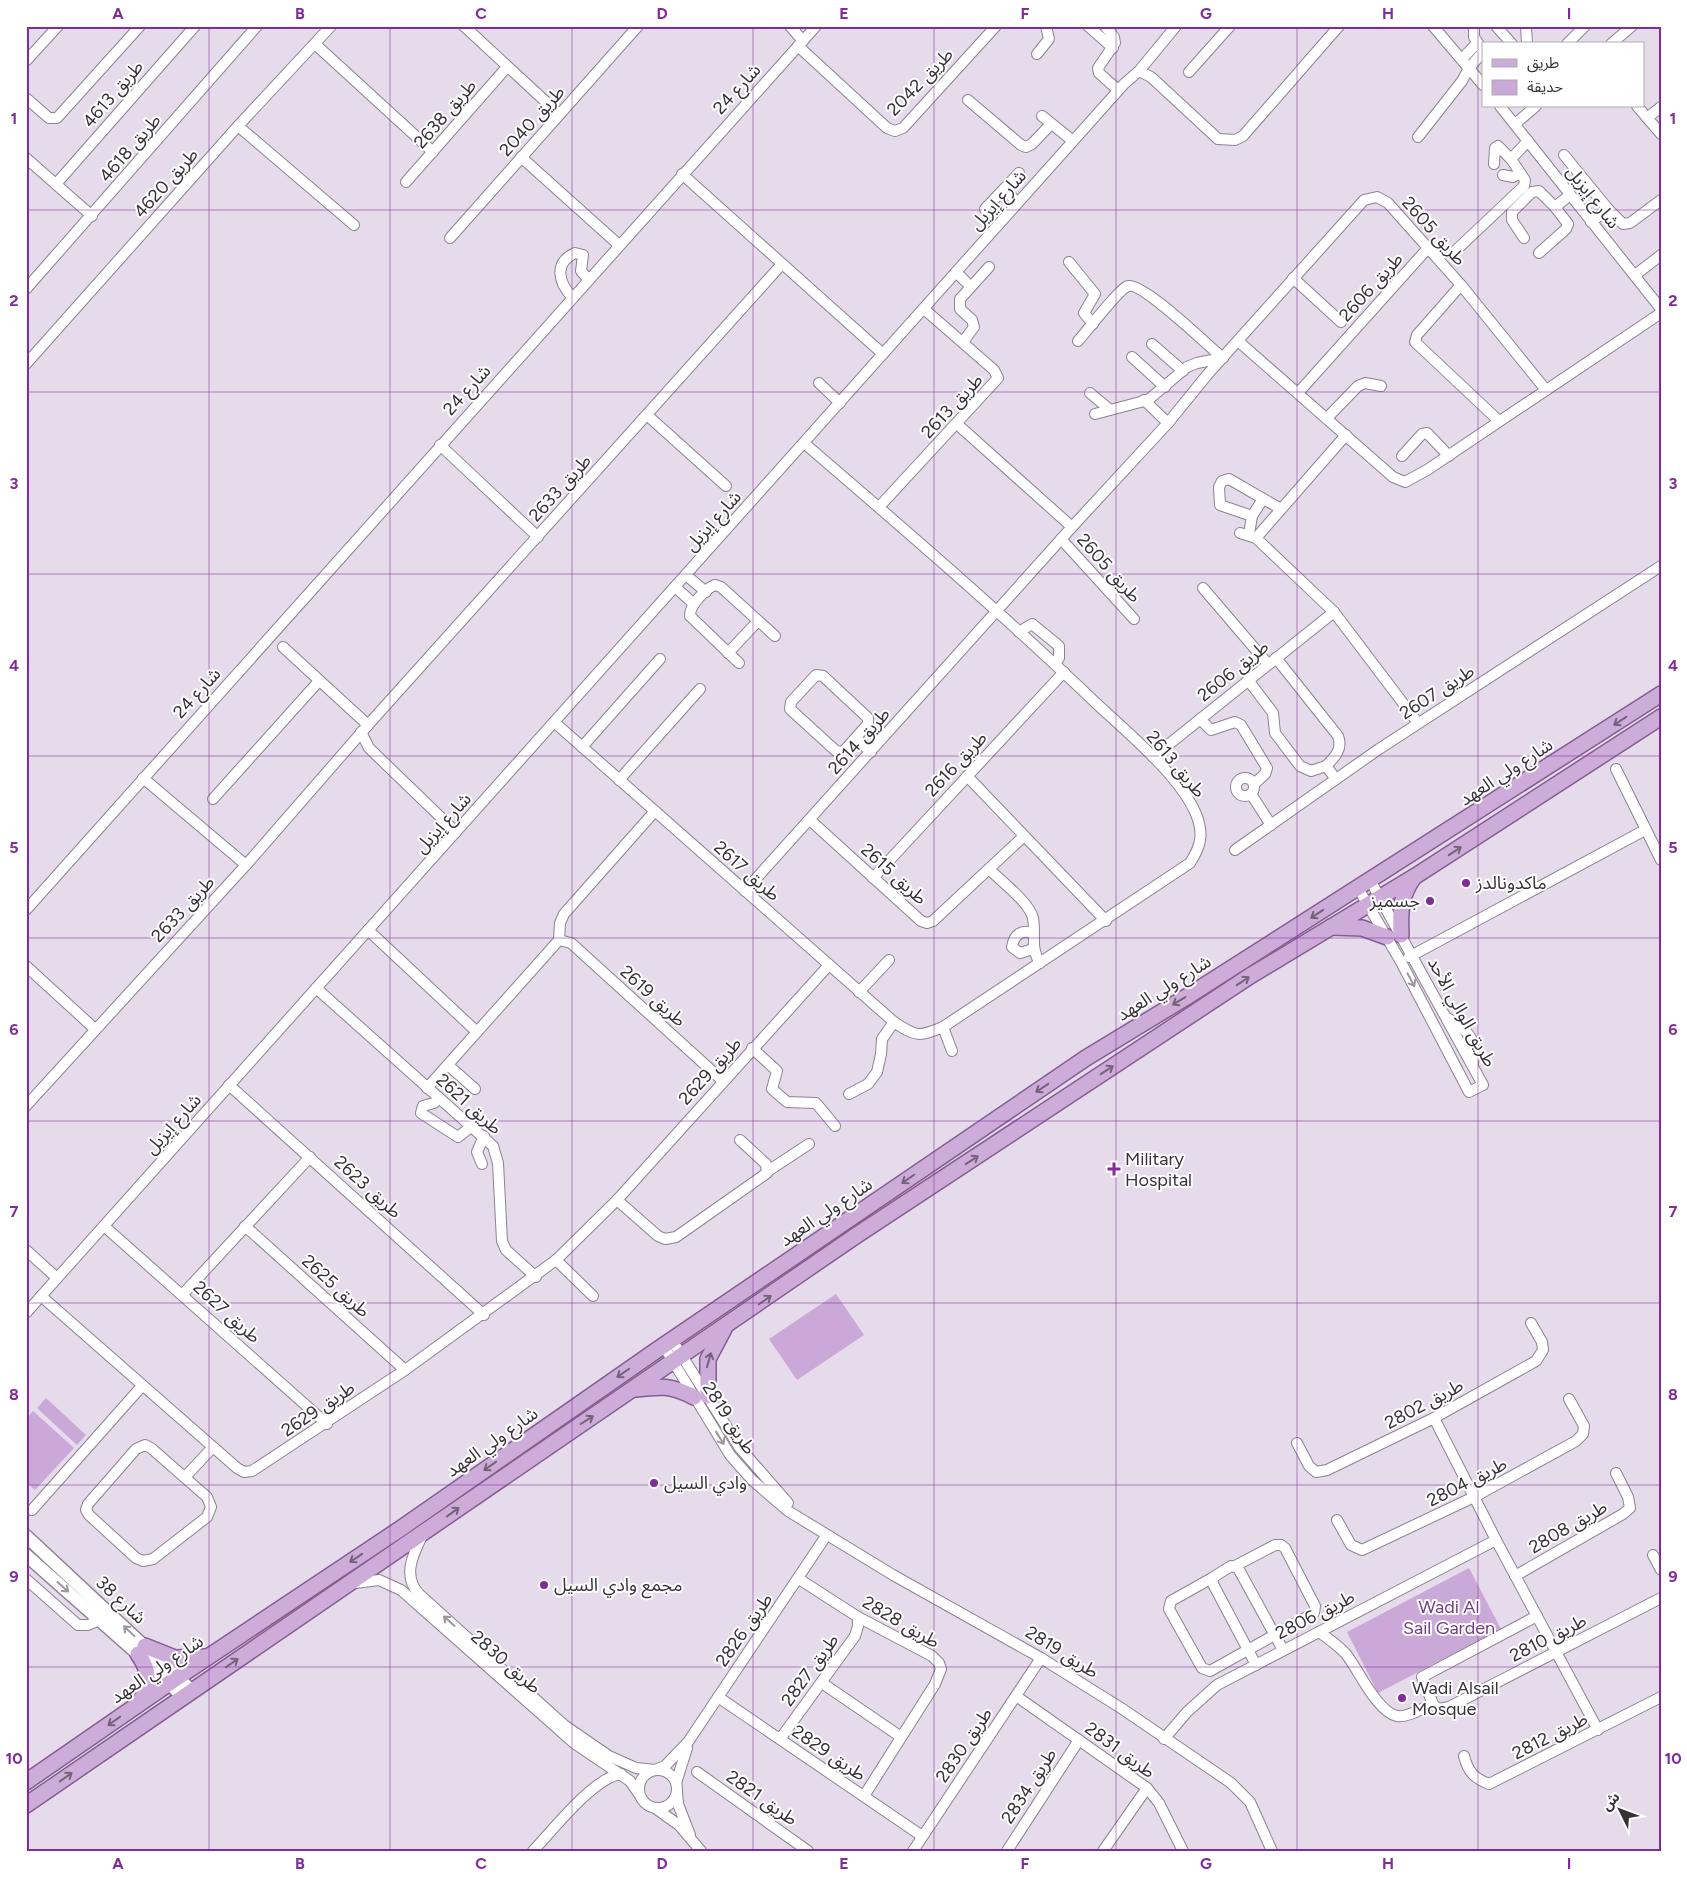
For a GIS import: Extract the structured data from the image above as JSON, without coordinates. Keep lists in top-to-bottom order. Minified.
{"streets":{"main road":["شارع ولي العهد"],"street":["طريق 2042","شارع 24","طريق 4613","طريق 2638","طريق 2040","طريق 4618","طريق 4620","شارع إيزيل","طريق 2605","طريق 2606","طريق 2613","طريق 2633","طريق 2607","طريق 2614","طريق 2616","طريق 2617","طريق 2615","طريق 2619","طريق الوالي الأحد","طريق 2629","طريق 2621","طريق 2623","طريق 2625","طريق 2627","طريق 2802","طريق 2819","طريق 2804","طريق 2808","شارع 38","طريق 2806","طريق 2828","طريق 2826","طريق 2810","طريق 2830","طريق 2827","طريق 2812","طريق 2831","طريق 2829","طريق 2834","طريق 2821"]},"crossings":[["طريق 2042","شارع 24"],["شارع إيزيل","طريق 2613"],["شارع إيزيل","طريق 2617"],["شارع إيزيل","طريق 2629"],["شارع إيزيل","طريق 2621"],["شارع إيزيل","طريق 2623"],["شارع إيزيل","طريق 2627"],["طريق 2605","طريق 2606"],["طريق 2605","طريق 2613"],["طريق 2605","طريق 2614"],["طريق 2606","طريق 2613"],["طريق 2613","طريق 2614"],["طريق 2613","طريق 2616"],["طريق 2613","طريق 2617"],["طريق 2614","طريق 2617"],["طريق 2614","طريق 2615"],["طريق 2616","طريق 2615"],["شارع ولي العهد","طريق الوالي الأحد"],["شارع ولي العهد","طريق 2819"],["شارع ولي العهد","شارع 38"],["شارع ولي العهد","طريق 2830"],["طريق 2617","طريق 2629"],["طريق 2619","طريق 2629"],["طريق 2629","طريق 2621"],["طريق 2629","طريق 2623"],["طريق 2629","طريق 2625"],["طريق 2629","طريق 2627"],["طريق 2819","طريق 2806"],["طريق 2819","طريق 2826"],["طريق 2819","طريق 2830"],["طريق 2828","طريق 2826"],["طريق 2828","طريق 2827"],["طريق 2828","طريق 2829"],["طريق 2826","طريق 2830"],["طريق 2826","طريق 2829"],["طريق 2830","طريق 2831"],["طريق 2830","طريق 2829"],["طريق 2827","طريق 2829"],["طريق 2831","طريق 2834"]],"parks":["Wadi Al Sail Garden"],"places":{"other":["ماكدونالدز","جسميز","وادي السيل","مجمع وادي السيل","Wadi Alsail Mosque"],"health":["Military Hospital"]},"legend":["طريق","حديقة"],"north":"top left","grid":{"columns":["A","B","C","D","E","F","G","H","I"],"rows":["1","2","3","4","5","6","7","8","9","10"]}}
